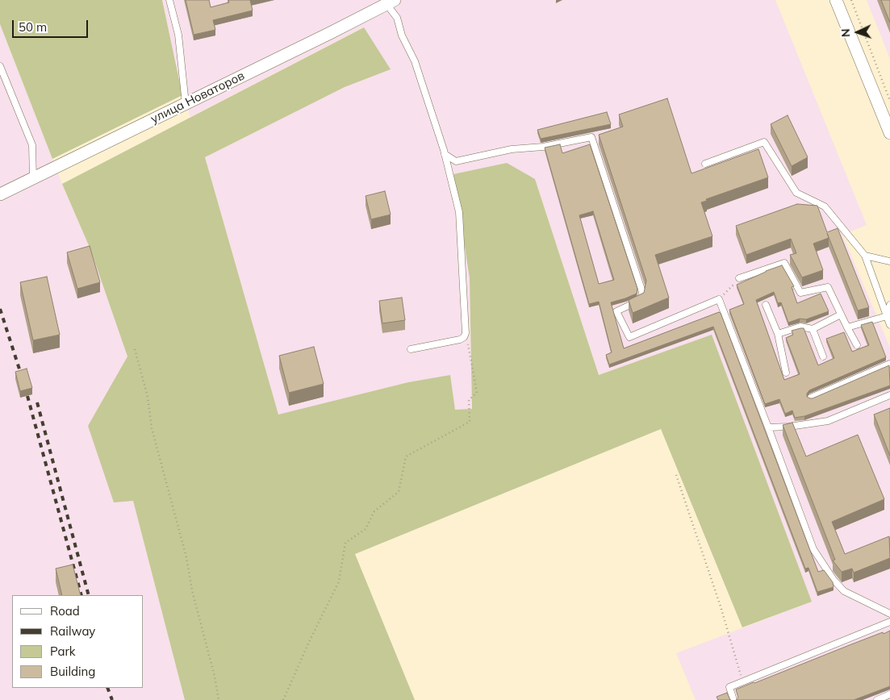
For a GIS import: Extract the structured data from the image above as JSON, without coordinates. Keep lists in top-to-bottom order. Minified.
{"streets":{"street":["улица Новаторов"]},"legend":["Road","Railway","Park","Building"],"scale_bar":"50 m","north":"left"}
